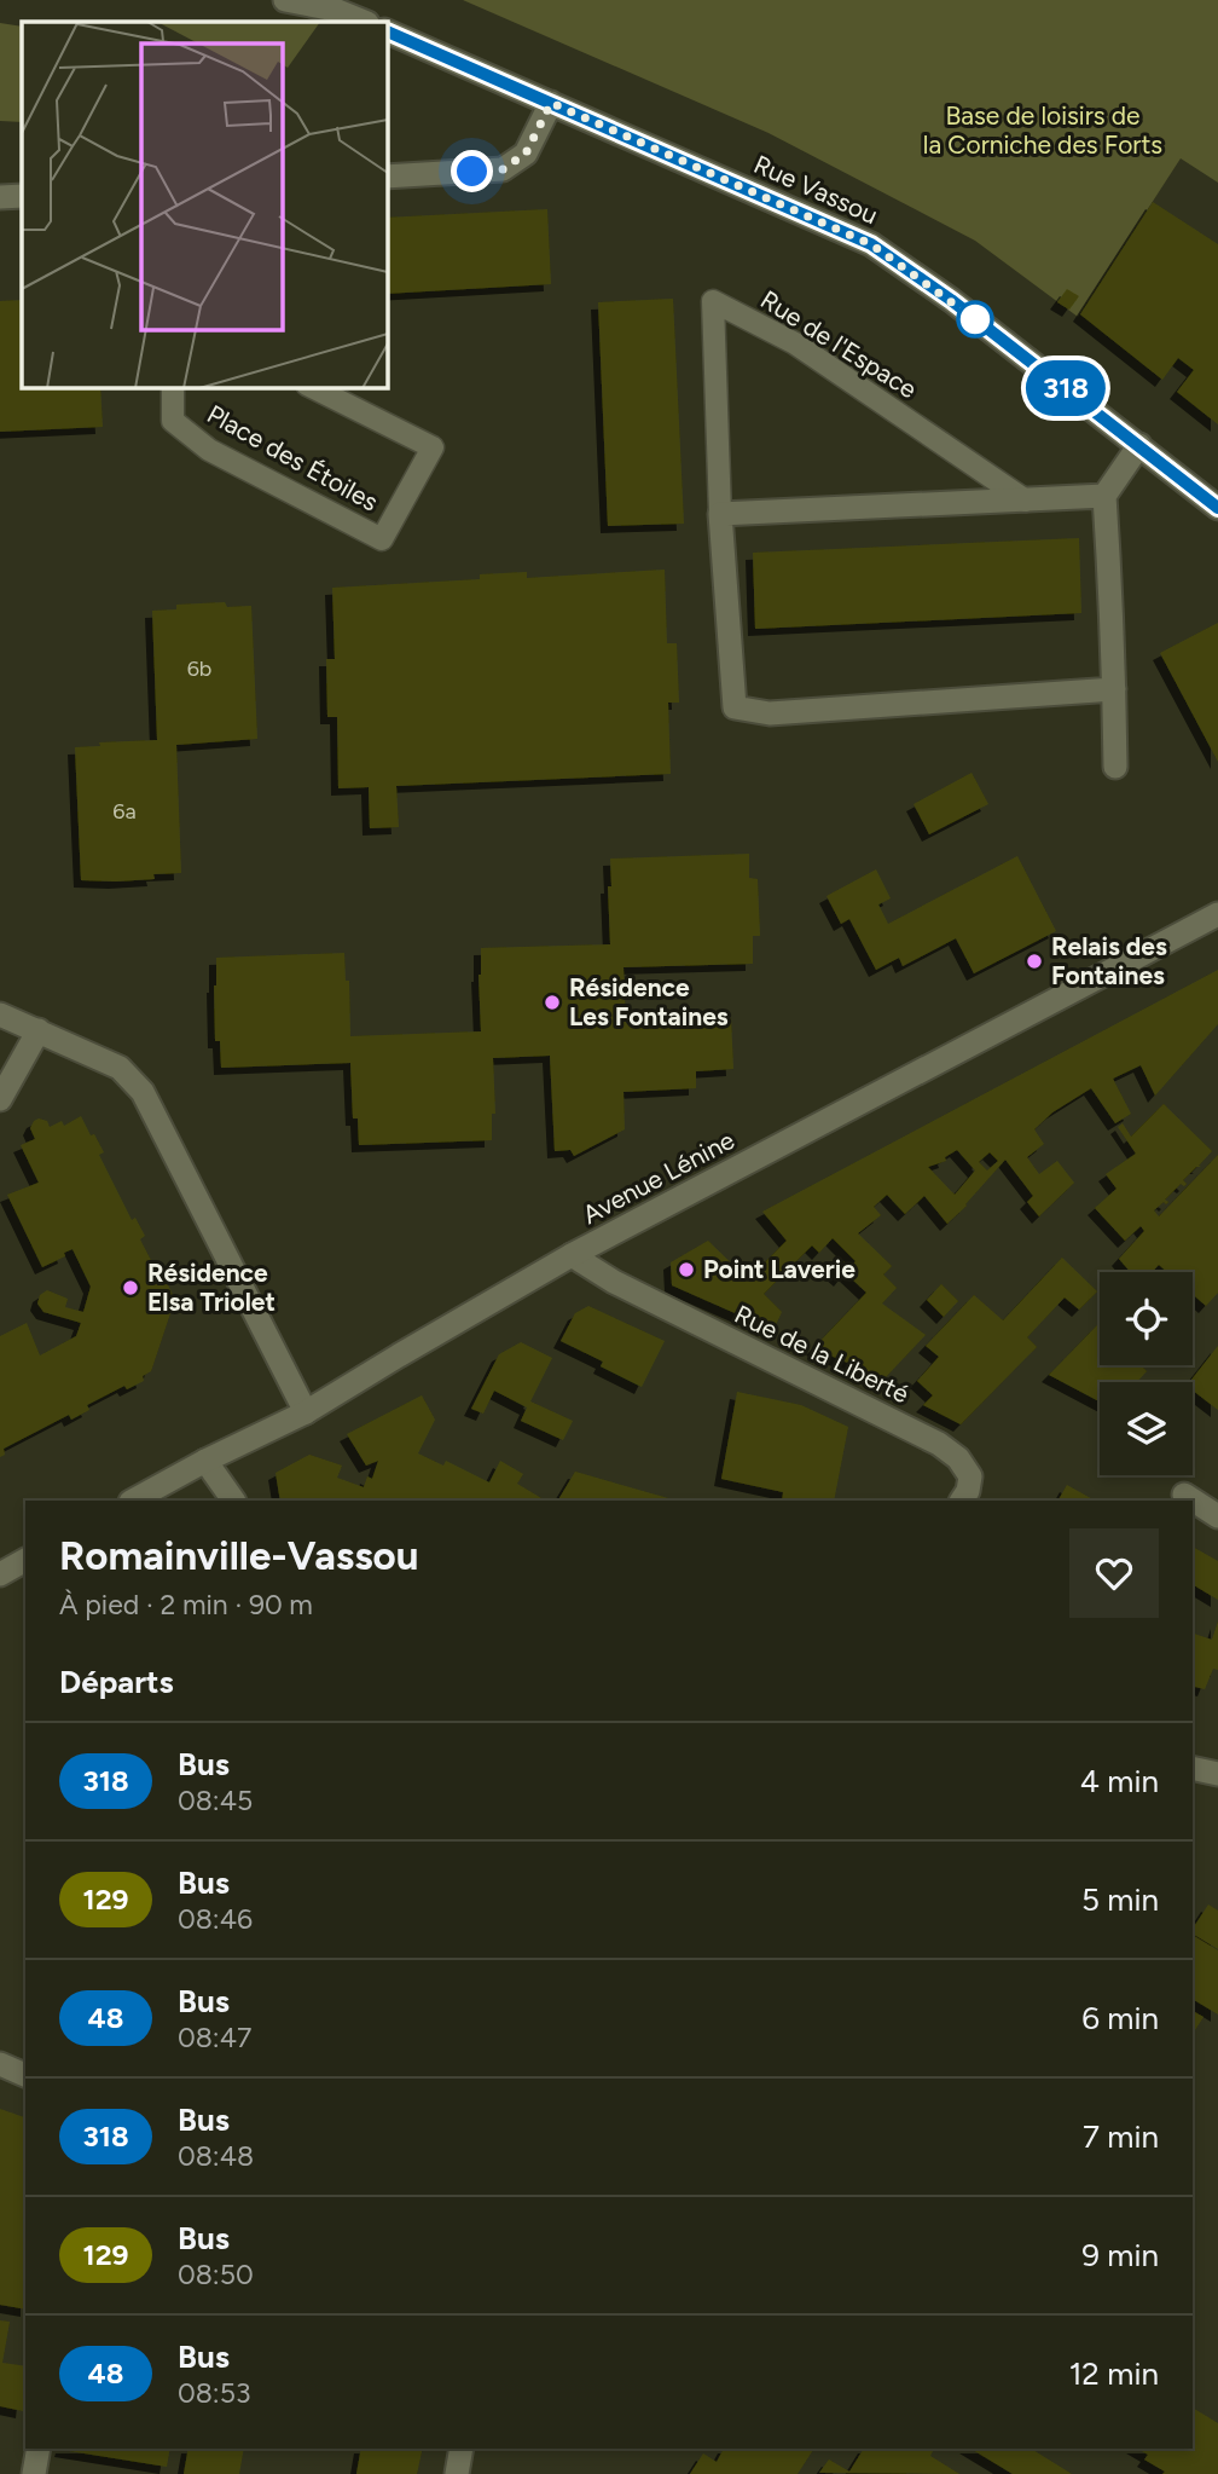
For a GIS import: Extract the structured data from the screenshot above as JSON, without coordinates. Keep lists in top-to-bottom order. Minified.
{"streets":{"street":["Rue Vassou","Rue de l'Espace","Avenue Lénine","Rue de la Liberté"],"lane":["Place des Étoiles"]},"crossings":[["Avenue Lénine","Rue de la Liberté"]],"parks":["Base de loisirs de la Corniche des Forts"],"places":["Relais des Fontaines","Résidence Les Fontaines","Point Laverie","Résidence Elsa Triolet"],"lines":["bus line 318"],"house_numbers":["6b","6a"],"page":{"on_map":"318","heading":[["Romainville-Vassou","À pied · 2 min · 90 m"],"Départs"],"list":[{"mark":"318","name":"Bus","note":"08:45","value":"4 min"},{"mark":"129","name":"Bus","note":"08:46","value":"5 min"},{"mark":"48","name":"Bus","note":"08:47","value":"6 min"},{"mark":"318","name":"Bus","note":"08:48","value":"7 min"},{"mark":"129","name":"Bus","note":"08:50","value":"9 min"},{"mark":"48","name":"Bus","note":"08:53","value":"12 min"}]}}
